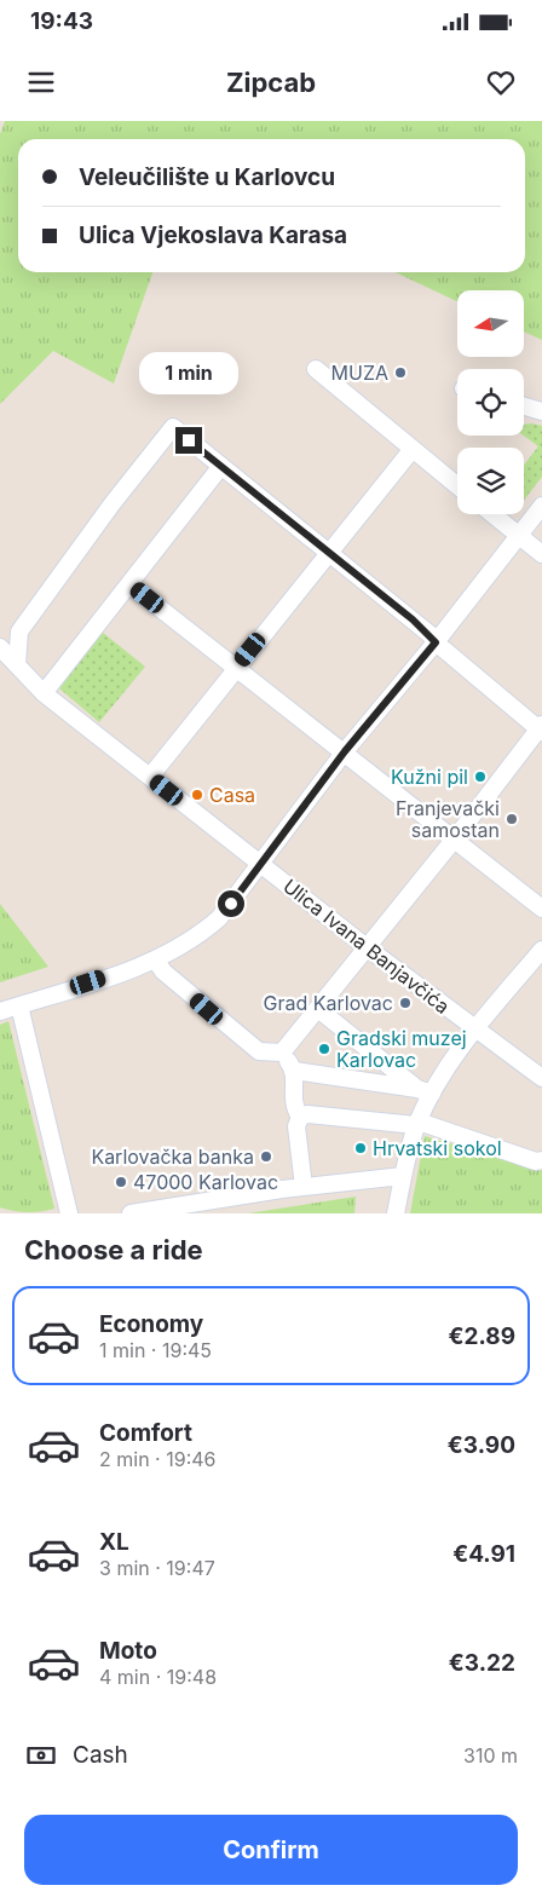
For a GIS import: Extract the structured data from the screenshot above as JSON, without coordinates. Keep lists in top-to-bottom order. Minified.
{"streets":{"street":["Ulica Ivana Banjavčića"]},"places":["MUZA","Kužni pil","Casa","Franjevački samostan","Grad Karlovac","Gradski muzej Karlovac","Hrvatski sokol","Karlovačka banka","47000 Karlovac"],"north":"left","page":{"status":"19:43","header":"Zipcab","banner":["Veleučilište u Karlovcu","Ulica Vjekoslava Karasa"],"bubble":"1 min","heading":"Choose a ride","list":[{"name":"Economy","note":"1 min · 19:45","value":"€2.89"},{"name":"Comfort","note":"2 min · 19:46","value":"€3.90"},{"name":"XL","note":"3 min · 19:47","value":"€4.91"},{"name":"Moto","note":"4 min · 19:48","value":"€3.22"}],"pay":["Cash","310 m"],"buttons":"Confirm"}}
